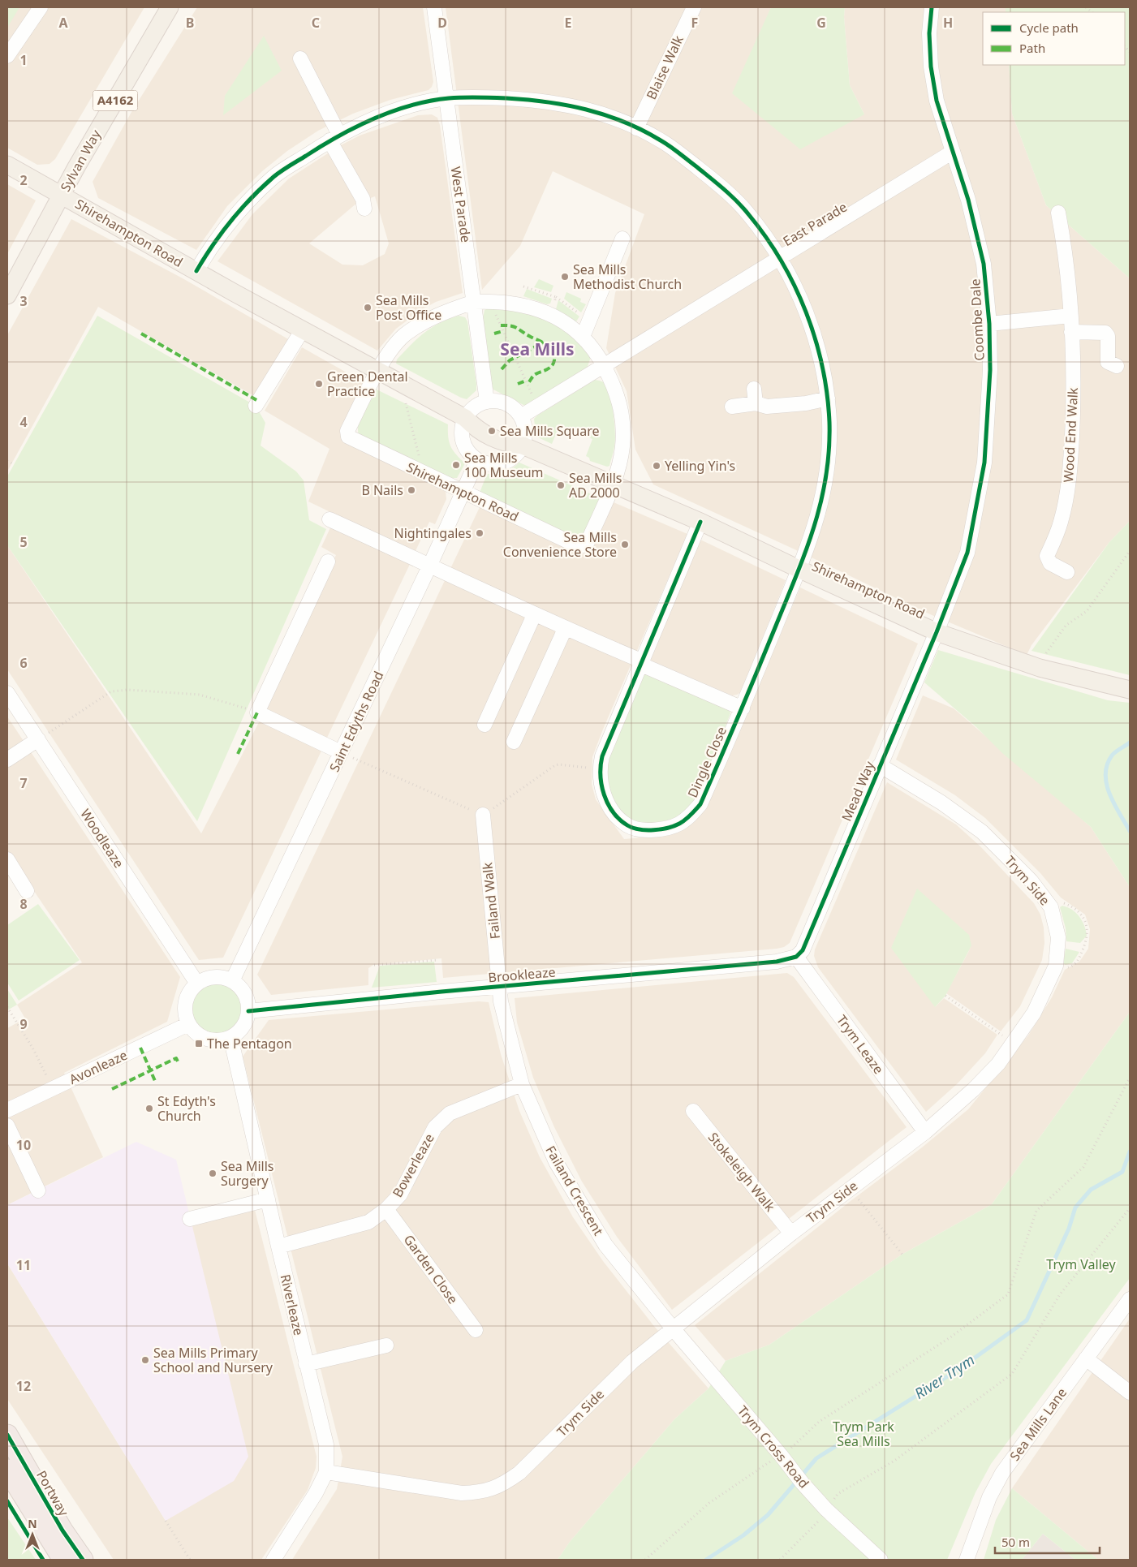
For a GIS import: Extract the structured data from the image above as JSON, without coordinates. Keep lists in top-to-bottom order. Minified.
{"streets":{"highway":["Portway"],"main road":["A4162","Sylvan Way","Shirehampton Road"],"street":["Blaise Walk","West Parade","East Parade","Coombe Dale","Wood End Walk","Saint Edyths Road","Dingle Close","Mead Way","Woodleaze","Trym Side","Failand Walk","Brookleaze","Trym Leaze","Avonleaze","Bowerleaze","Stokeleigh Walk","Failand Crescent","Garden Close","Riverleaze","Sea Mills Lane","Trym Cross Road"]},"crossings":[["Blaise Walk","Dingle Close"],["Sylvan Way","Shirehampton Road"],["West Parade","Shirehampton Road"],["West Parade","Dingle Close"],["East Parade","Shirehampton Road"],["East Parade","Coombe Dale"],["East Parade","Dingle Close"],["Shirehampton Road","Coombe Dale"],["Shirehampton Road","Saint Edyths Road"],["Shirehampton Road","Dingle Close"],["Shirehampton Road","Mead Way"],["Coombe Dale","Mead Way"],["Saint Edyths Road","Woodleaze"],["Saint Edyths Road","Brookleaze"],["Saint Edyths Road","Avonleaze"],["Saint Edyths Road","Riverleaze"],["Mead Way","Trym Side"],["Mead Way","Brookleaze"],["Mead Way","Trym Leaze"],["Woodleaze","Brookleaze"],["Woodleaze","Avonleaze"],["Woodleaze","Riverleaze"],["Trym Side","Trym Leaze"],["Trym Side","Stokeleigh Walk"],["Trym Side","Failand Crescent"],["Trym Side","Riverleaze"],["Trym Side","Trym Cross Road"],["Failand Walk","Brookleaze"],["Failand Walk","Failand Crescent"],["Brookleaze","Trym Leaze"],["Brookleaze","Avonleaze"],["Brookleaze","Failand Crescent"],["Brookleaze","Riverleaze"],["Avonleaze","Riverleaze"],["Bowerleaze","Failand Crescent"],["Bowerleaze","Garden Close"],["Bowerleaze","Riverleaze"],["Failand Crescent","Trym Cross Road"]],"districts":["Sea Mills"],"water":["River Trym"],"parks":["Trym Valley","Trym Park Sea Mills"],"places":{"other":["Sea Mills Methodist Church","Sea Mills Post Office","Green Dental Practice","Sea Mills Square","Sea Mills 100 Museum","Yelling Yin's","Sea Mills AD 2000","B Nails","Nightingales","Sea Mills Convenience Store","St Edyth's Church","Sea Mills Surgery","Sea Mills Primary School and Nursery"],"transit":["The Pentagon"]},"legend":["Cycle path","Path"],"scale_bar":"50 m","north":"top","grid":{"columns":["A","B","C","D","E","F","G","H"],"rows":["1","2","3","4","5","6","7","8","9","10","11","12"]}}
